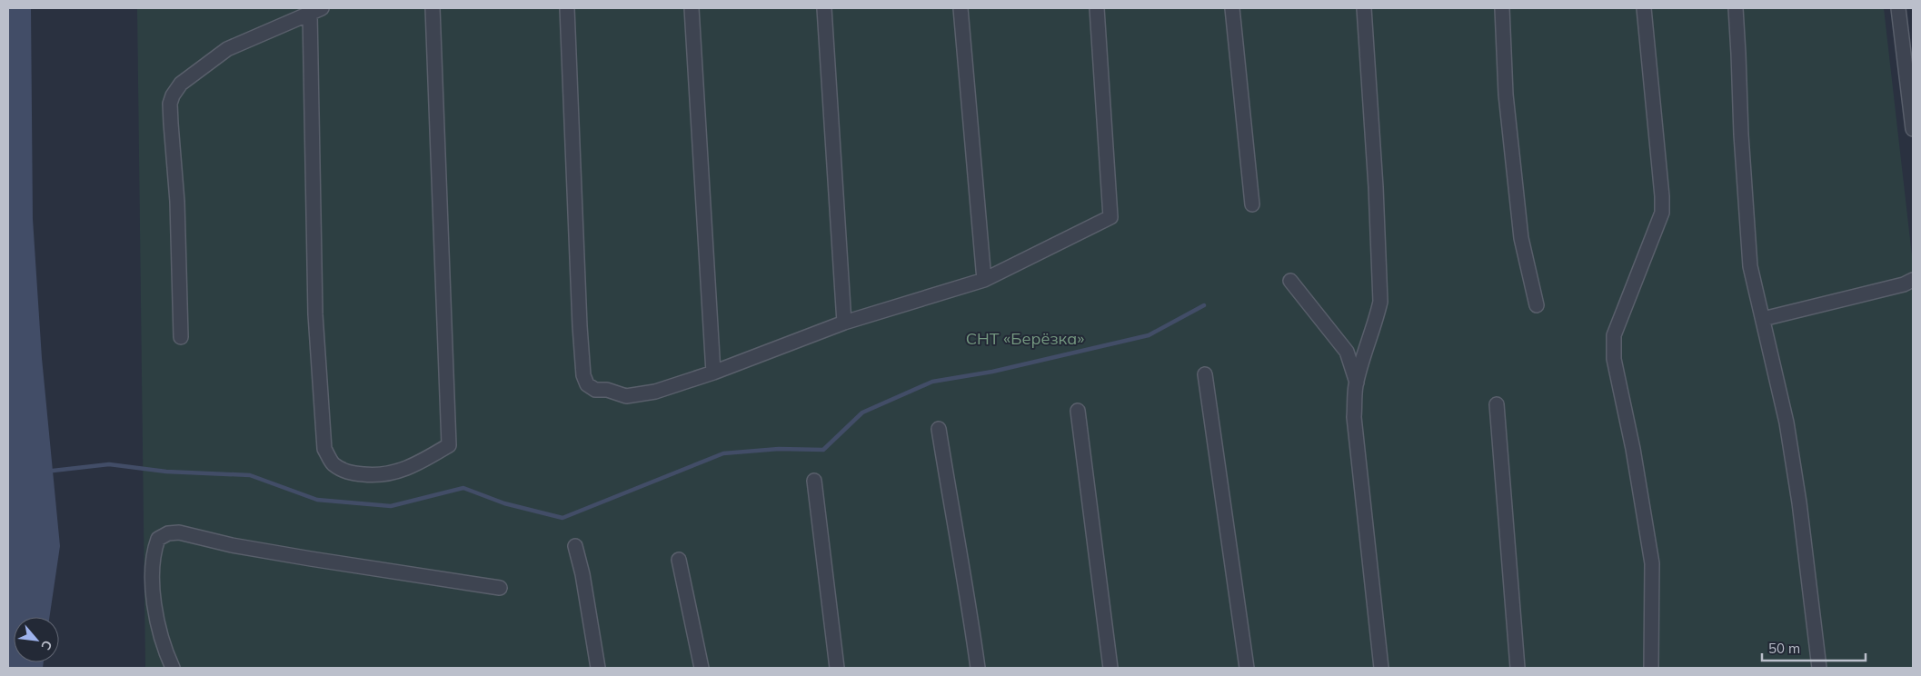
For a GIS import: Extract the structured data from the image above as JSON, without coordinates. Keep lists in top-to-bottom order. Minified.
{"parks":["СНТ «Берёзка»"],"scale_bar":"50 m","north":"bottom right"}
